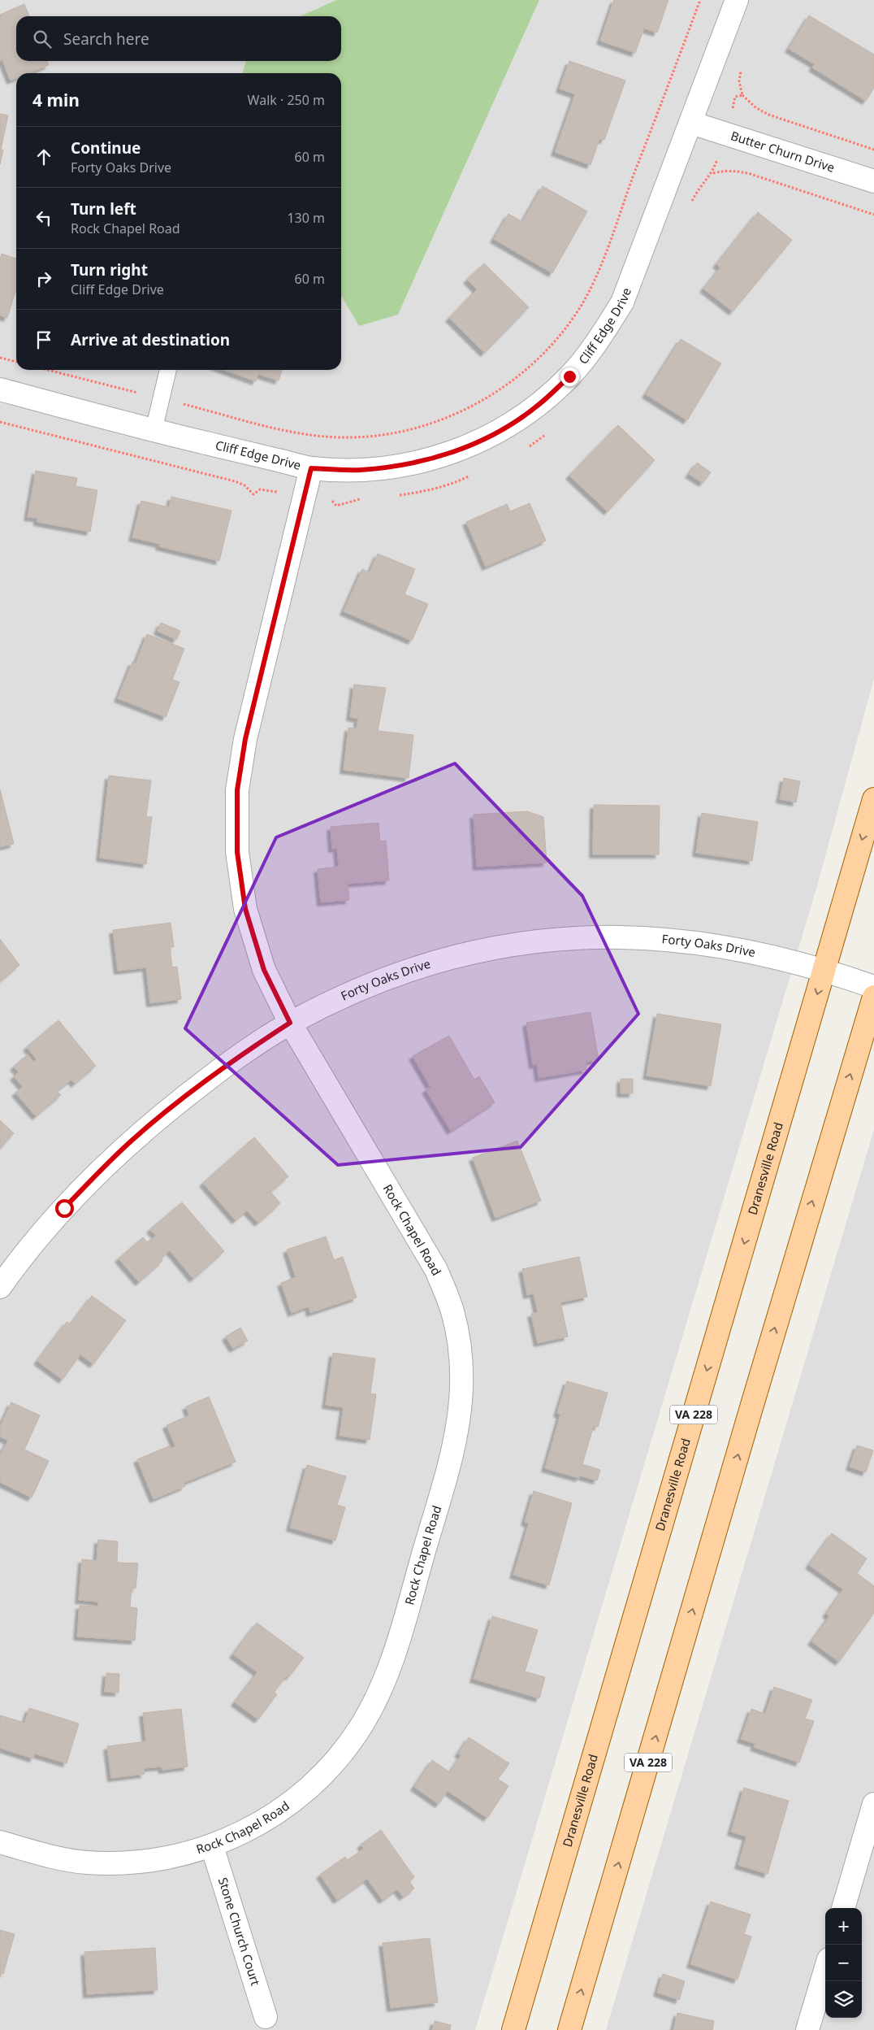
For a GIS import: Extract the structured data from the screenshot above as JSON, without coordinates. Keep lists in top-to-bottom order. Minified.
{"streets":{"main road":["Dranesville Road","VA 228"],"street":["Butter Churn Drive","Cliff Edge Drive","Forty Oaks Drive","Rock Chapel Road","Stone Church Court"]},"crossings":[["Butter Churn Drive","Cliff Edge Drive"],["Cliff Edge Drive","Rock Chapel Road"],["Forty Oaks Drive","Dranesville Road"],["Forty Oaks Drive","Rock Chapel Road"],["Rock Chapel Road","Stone Church Court"]],"page":{"search":"Search here","heading":["4 min","Walk · 250 m"],"list":[["Continue","Forty Oaks Drive","60 m"],["Turn left","Rock Chapel Road","130 m"],["Turn right","Cliff Edge Drive","60 m"],"Arrive at destination"],"map_buttons":["+","−"]}}
